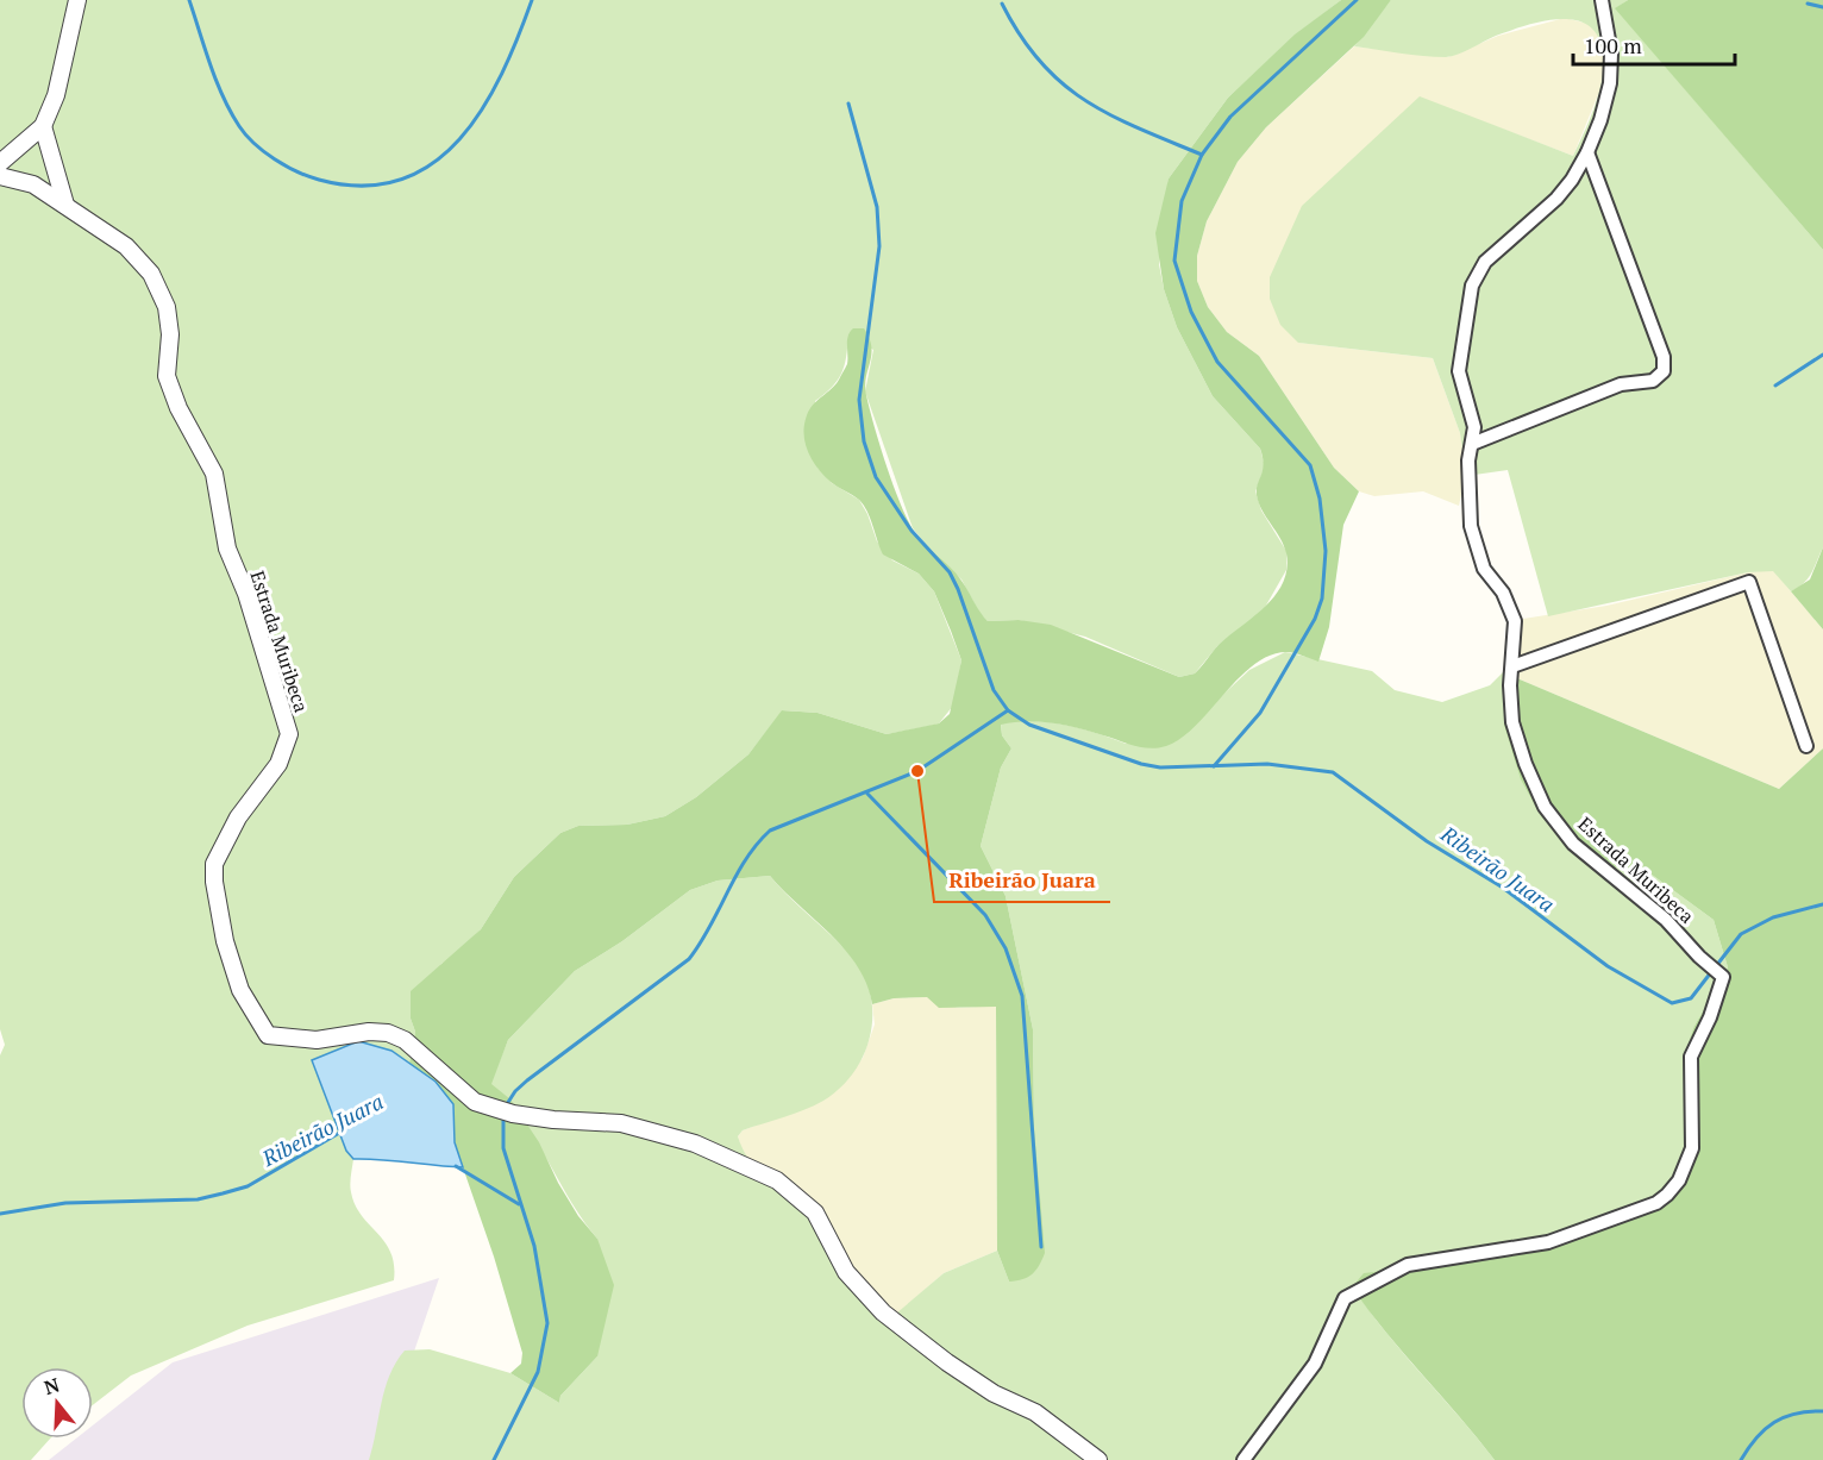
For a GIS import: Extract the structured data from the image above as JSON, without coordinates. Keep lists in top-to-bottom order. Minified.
{"streets":{"street":["Estrada Muribeca"]},"water":["Ribeirão Juara"],"places":["Ribeirão Juara"],"scale_bar":"100 m","north":"top"}
